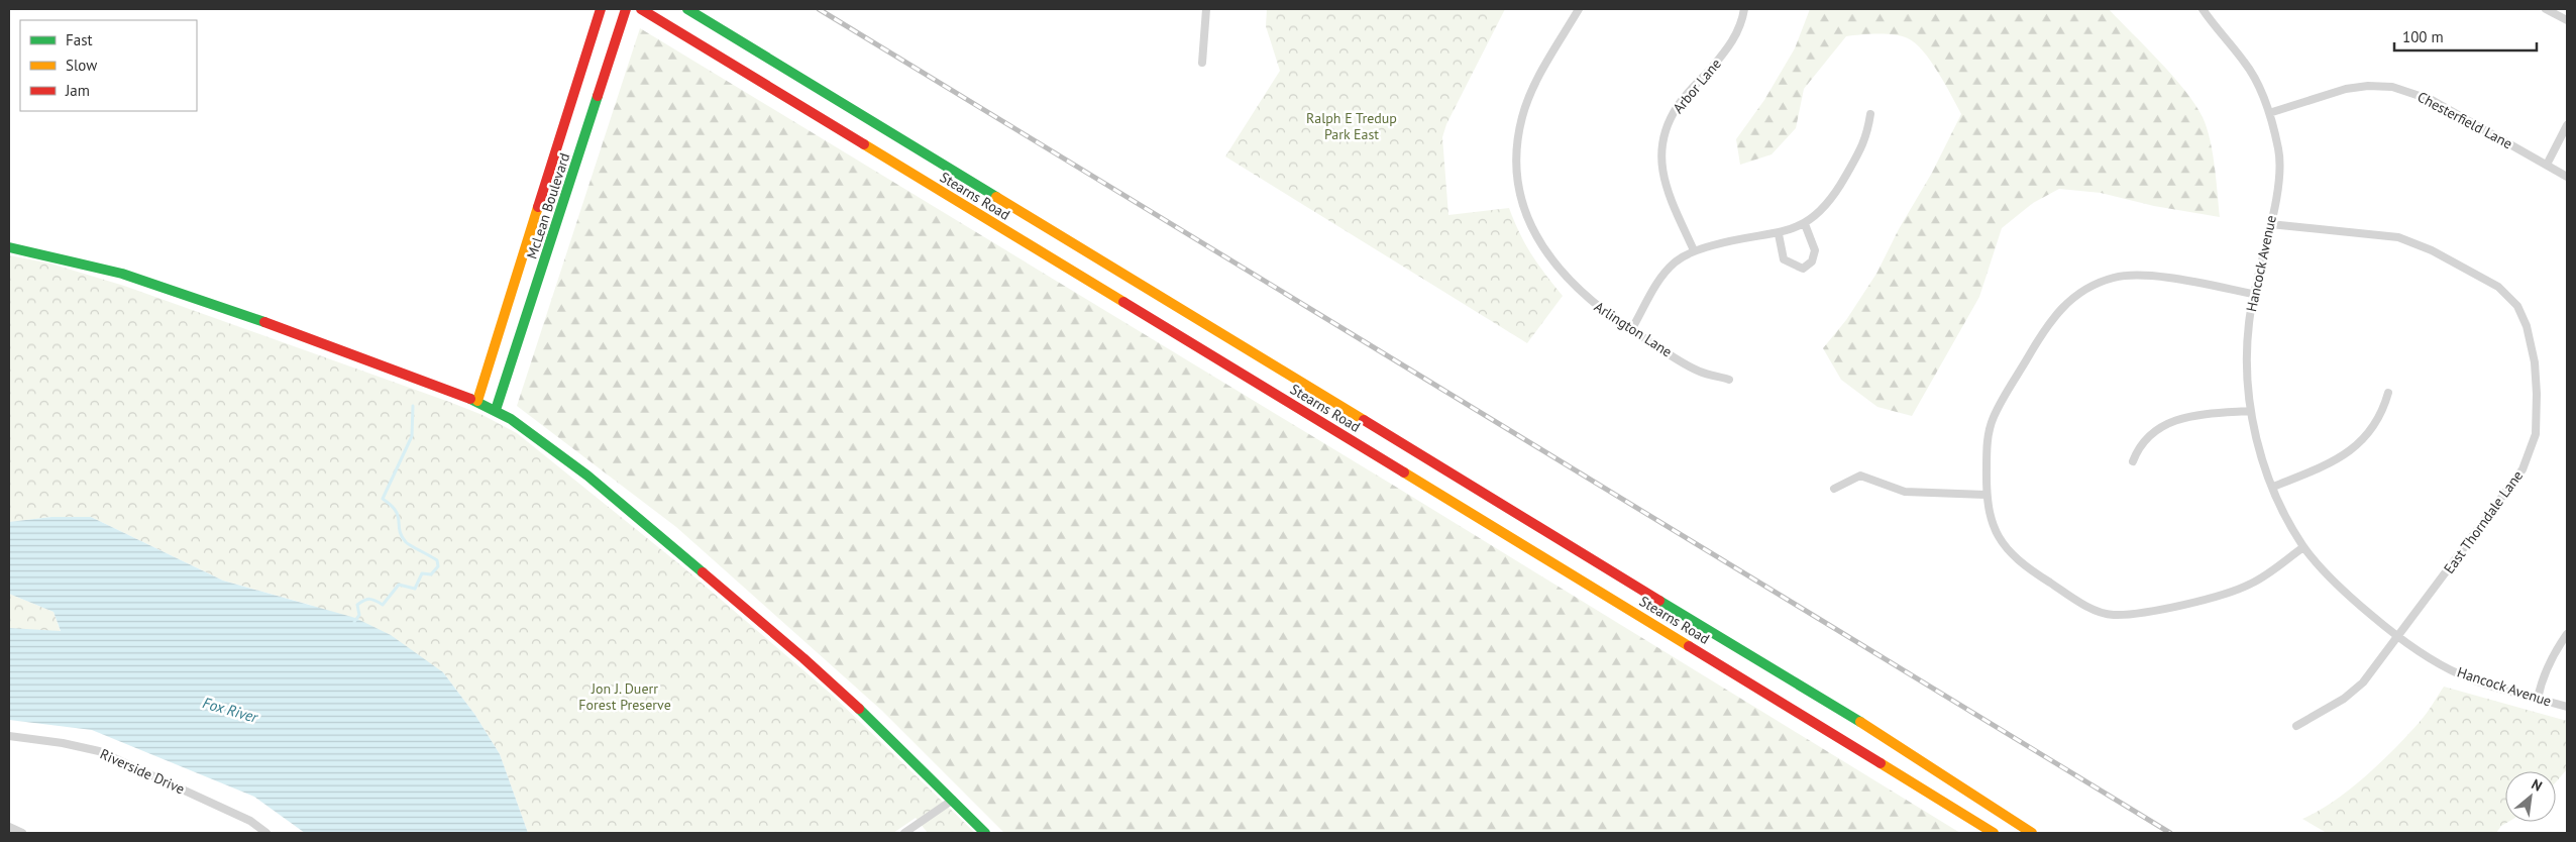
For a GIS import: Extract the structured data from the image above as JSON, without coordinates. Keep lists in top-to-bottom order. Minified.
{"streets":{"main road":["Stearns Road","McLean Boulevard"],"street":["Arbor Lane","Chesterfield Lane","Hancock Avenue","Arlington Lane","East Thorndale Lane","Riverside Drive"]},"crossings":[["Chesterfield Lane","Hancock Avenue"],["Hancock Avenue","East Thorndale Lane"]],"water":["Fox River"],"parks":["Ralph E Tredup Park East","Jon J. Duerr Forest Preserve"],"legend":["Fast","Slow","Jam"],"scale_bar":"100 m","north":"top right"}
